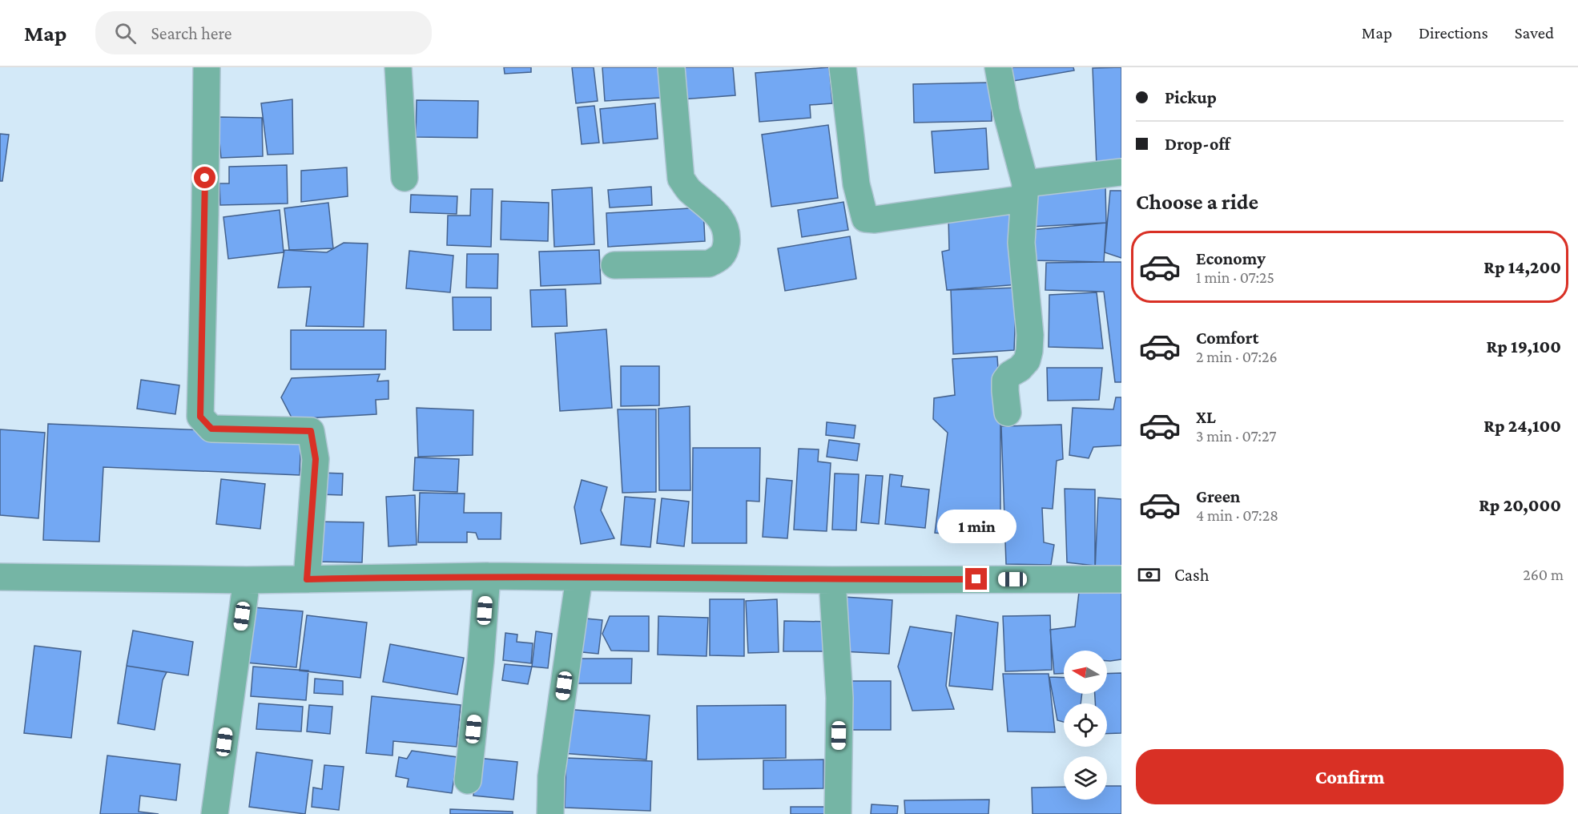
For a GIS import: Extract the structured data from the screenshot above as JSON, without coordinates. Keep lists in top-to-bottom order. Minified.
{"north":"left","page":{"header":"Map","search":"Search here","nav":["Map","Directions","Saved"],"banner":["Pickup","Drop-off"],"heading":"Choose a ride","list":[{"name":"Economy","note":"1 min · 07:25","value":"Rp 14,200"},{"name":"Comfort","note":"2 min · 07:26","value":"Rp 19,100"},{"name":"XL","note":"3 min · 07:27","value":"Rp 24,100"},{"name":"Green","note":"4 min · 07:28","value":"Rp 20,000"}],"bubble":"1 min","pay":["Cash","260 m"],"buttons":"Confirm"}}
